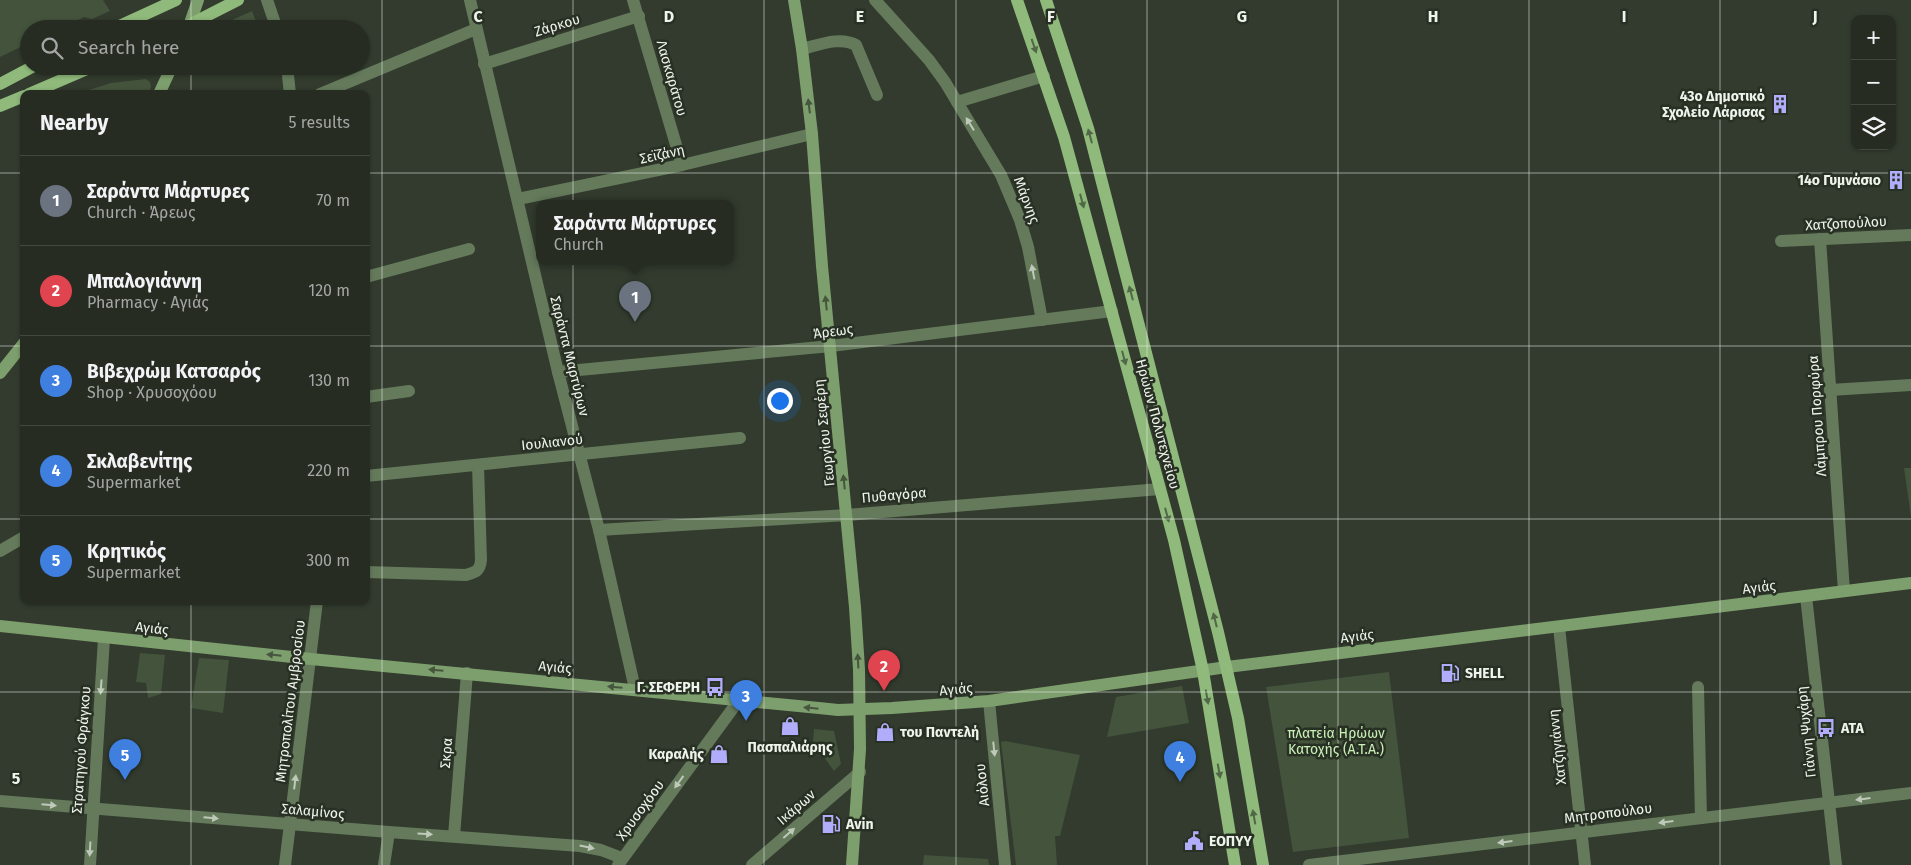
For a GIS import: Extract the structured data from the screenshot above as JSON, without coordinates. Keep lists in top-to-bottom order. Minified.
{"streets":{"main road":["Ηρώων Πολυτεχνείου","Γεωργίου Σεφέρη","Αγιάς"],"street":["Ζάρκου","Λασκαράτου","Σεϊζάνη","Μάρνης","Χατζοπούλου","Άρεως","Σαράντα Μαρτύρων","Λάμπρου Πορφύρα","Ιουλιανού","Πυθαγόρα","Μητροπολίτου Αμβροσίου","Γιάννη Ψυχάρη","Χατζηγιάννη","Στρατηγού Φράγκου","Σκρα","Αιόλου","Ικάρων","Χρυσοχόου","Σαλαμίνος","Μητροπούλου"]},"crossings":[["Ζάρκου","Λασκαράτου"],["Ζάρκου","Σαράντα Μαρτύρων"],["Λασκαράτου","Σεϊζάνη"],["Σεϊζάνη","Σαράντα Μαρτύρων"],["Σεϊζάνη","Γεωργίου Σεφέρη"],["Μάρνης","Άρεως"],["Χατζοπούλου","Λάμπρου Πορφύρα"],["Άρεως","Σαράντα Μαρτύρων"],["Άρεως","Ηρώων Πολυτεχνείου"],["Άρεως","Γεωργίου Σεφέρη"],["Σαράντα Μαρτύρων","Ιουλιανού"],["Σαράντα Μαρτύρων","Πυθαγόρα"],["Σαράντα Μαρτύρων","Αγιάς"],["Λάμπρου Πορφύρα","Αγιάς"],["Ηρώων Πολυτεχνείου","Πυθαγόρα"],["Ηρώων Πολυτεχνείου","Αγιάς"],["Γεωργίου Σεφέρη","Πυθαγόρα"],["Γεωργίου Σεφέρη","Αγιάς"],["Γεωργίου Σεφέρη","Ικάρων"],["Αγιάς","Μητροπολίτου Αμβροσίου"],["Αγιάς","Γιάννη Ψυχάρη"],["Αγιάς","Χατζηγιάννη"],["Αγιάς","Στρατηγού Φράγκου"],["Αγιάς","Σκρα"],["Αγιάς","Αιόλου"],["Αγιάς","Χρυσοχόου"],["Μητροπολίτου Αμβροσίου","Σαλαμίνος"],["Γιάννη Ψυχάρη","Μητροπούλου"],["Χατζηγιάννη","Μητροπούλου"],["Στρατηγού Φράγκου","Σαλαμίνος"],["Σκρα","Σαλαμίνος"],["Χρυσοχόου","Σαλαμίνος"]],"one_way":["Μάρνης","Γεωργίου Σεφέρη","Μητροπολίτου Αμβροσίου","Στρατηγού Φράγκου","Αιόλου","Ικάρων","Χρυσοχόου","Σαλαμίνος","Μητροπούλου"],"parks":["πλατεία Ηρώων Κατοχής (Α.Τ.Α.)"],"places":{"building":["43ο Δημοτικό Σχολείο Λάρισας","14ο Γυμνάσιο"],"fuel station":["SHELL","Avin"],"bus stop":["Γ. ΣΕΦΕΡΗ","ΑΤΑ"],"shop":["Πασπαλιάρης","του Παντελή","Καραλής"],"public building":["ΕΟΠΥΥ"]},"page":{"map_buttons":["+","−"],"search":"Search here","heading":["Nearby","5 results"],"list":[{"mark":"1","name":"Σαράντα Μάρτυρες","note":"Church · Άρεως","value":"70 m"},{"mark":"2","name":"Μπαλογιάννη","note":"Pharmacy · Αγιάς","value":"120 m"},{"mark":"3","name":"Βιβεχρώμ Κατσαρός","note":"Shop · Χρυσοχόου","value":"130 m"},{"mark":"4","name":"Σκλαβενίτης","note":"Supermarket","value":"220 m"},{"mark":"5","name":"Κρητικός","note":"Supermarket","value":"300 m"}],"popup":["Σαράντα Μάρτυρες","Church"],"pins":["1","2","3","5","4"]},"grid":{"columns":["C","D","E","F","G","H","I","J"],"rows":["5"]}}
